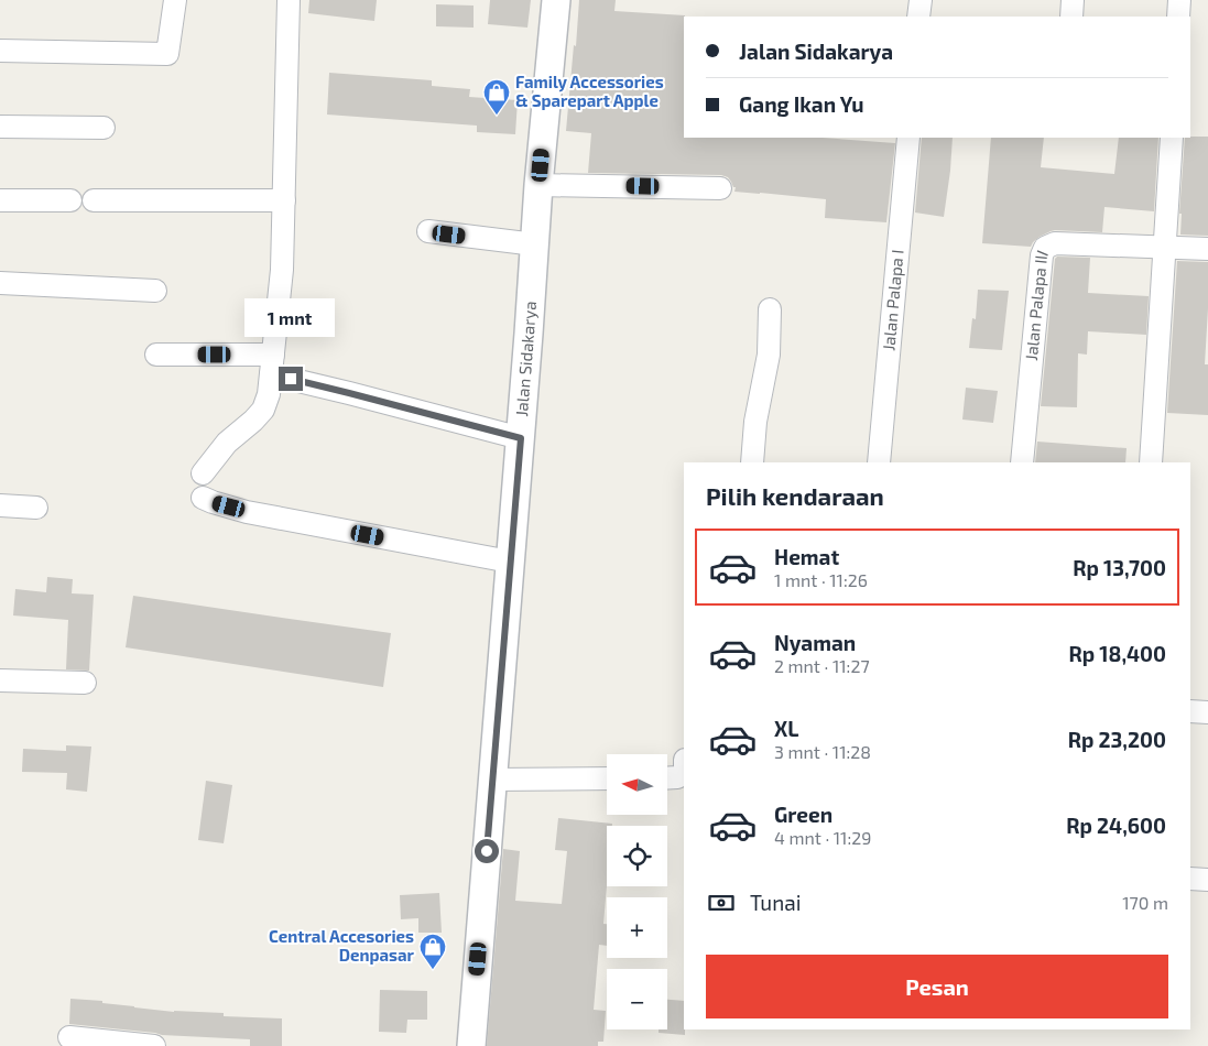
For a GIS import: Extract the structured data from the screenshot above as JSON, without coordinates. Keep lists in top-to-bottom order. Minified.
{"streets":{"street":["Jalan Palapa I","Jalan Palapa III","Jalan Sidakarya"]},"places":{"shop":["Family Accessories & Sparepart Apple","Central Accesories Denpasar"]},"north":"left","page":{"banner":["Jalan Sidakarya","Gang Ikan Yu"],"bubble":"1 mnt","heading":"Pilih kendaraan","list":[{"name":"Hemat","note":"1 mnt · 11:26","value":"Rp 13,700"},{"name":"Nyaman","note":"2 mnt · 11:27","value":"Rp 18,400"},{"name":"XL","note":"3 mnt · 11:28","value":"Rp 23,200"},{"name":"Green","note":"4 mnt · 11:29","value":"Rp 24,600"}],"map_buttons":["+","−"],"pay":["Tunai","170 m"],"buttons":"Pesan"}}
